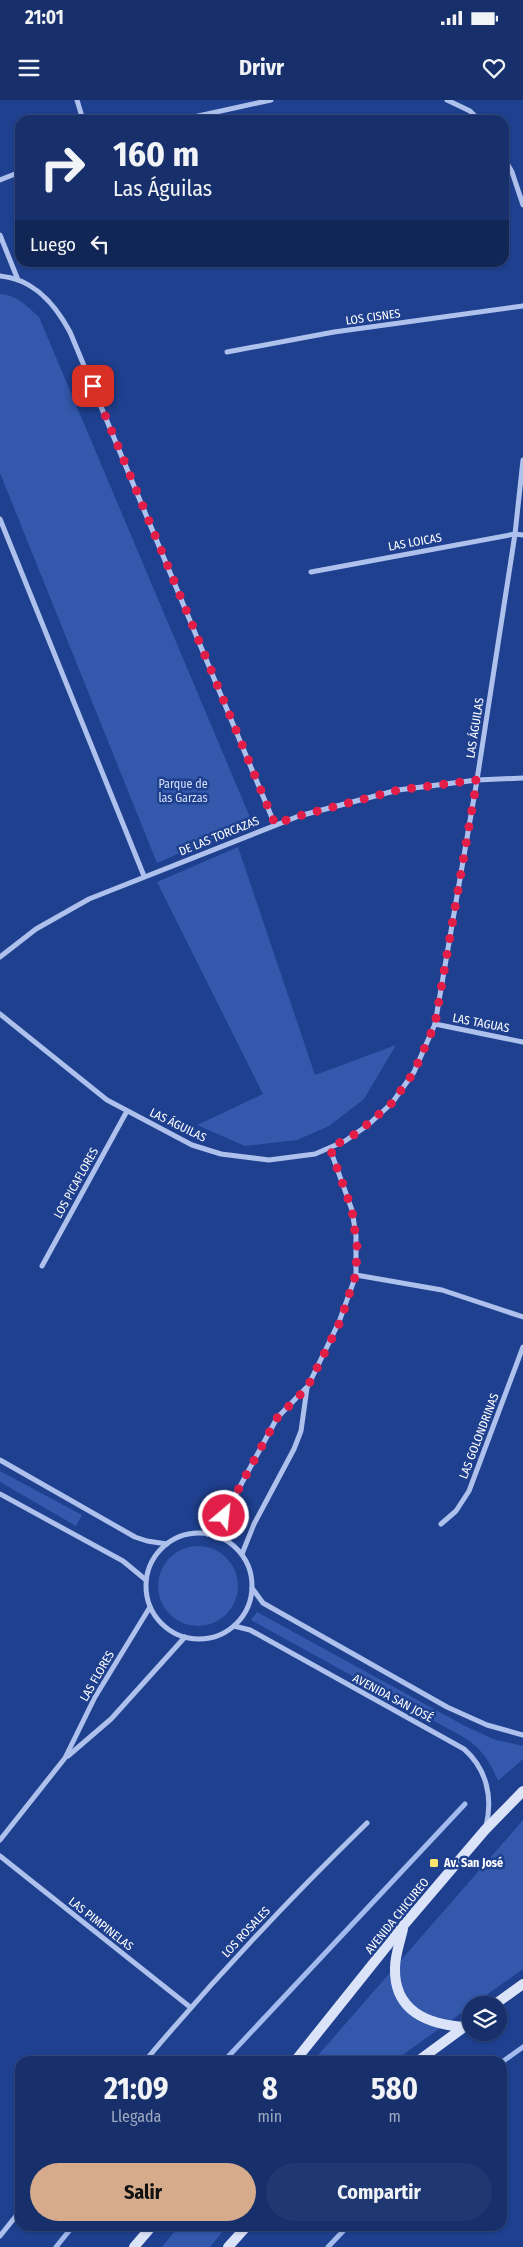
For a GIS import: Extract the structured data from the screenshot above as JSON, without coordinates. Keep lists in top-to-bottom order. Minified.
{"streets":{"main road":["AVENIDA CHICUREO"],"street":["LOS CISNES","LAS LOICAS","LAS ÁGUILAS","DE LAS TORCAZAS","LAS TAGUAS","LOS PICAFLORES","LAS GOLONDRINAS","LAS FLORES","AVENIDA SAN JOSÉ","LAS PIMPINELAS","LOS ROSALES"]},"crossings":[["LAS LOICAS","LAS ÁGUILAS"],["LAS ÁGUILAS","DE LAS TORCAZAS"],["LAS ÁGUILAS","LAS TAGUAS"],["LAS ÁGUILAS","LOS PICAFLORES"],["LAS FLORES","AVENIDA SAN JOSÉ"],["AVENIDA SAN JOSÉ","AVENIDA CHICUREO"],["LAS PIMPINELAS","LOS ROSALES"]],"parks":["Parque de las Garzas"],"places":{"transit":["Av. San José"]},"page":{"status":"21:01","header":"Drivr","turn":["160 m","Las Águilas"],"then":"Luego","eta":["21:09","Llegada","8","min","580","m"],"buttons":["Salir","Compartir"]}}
